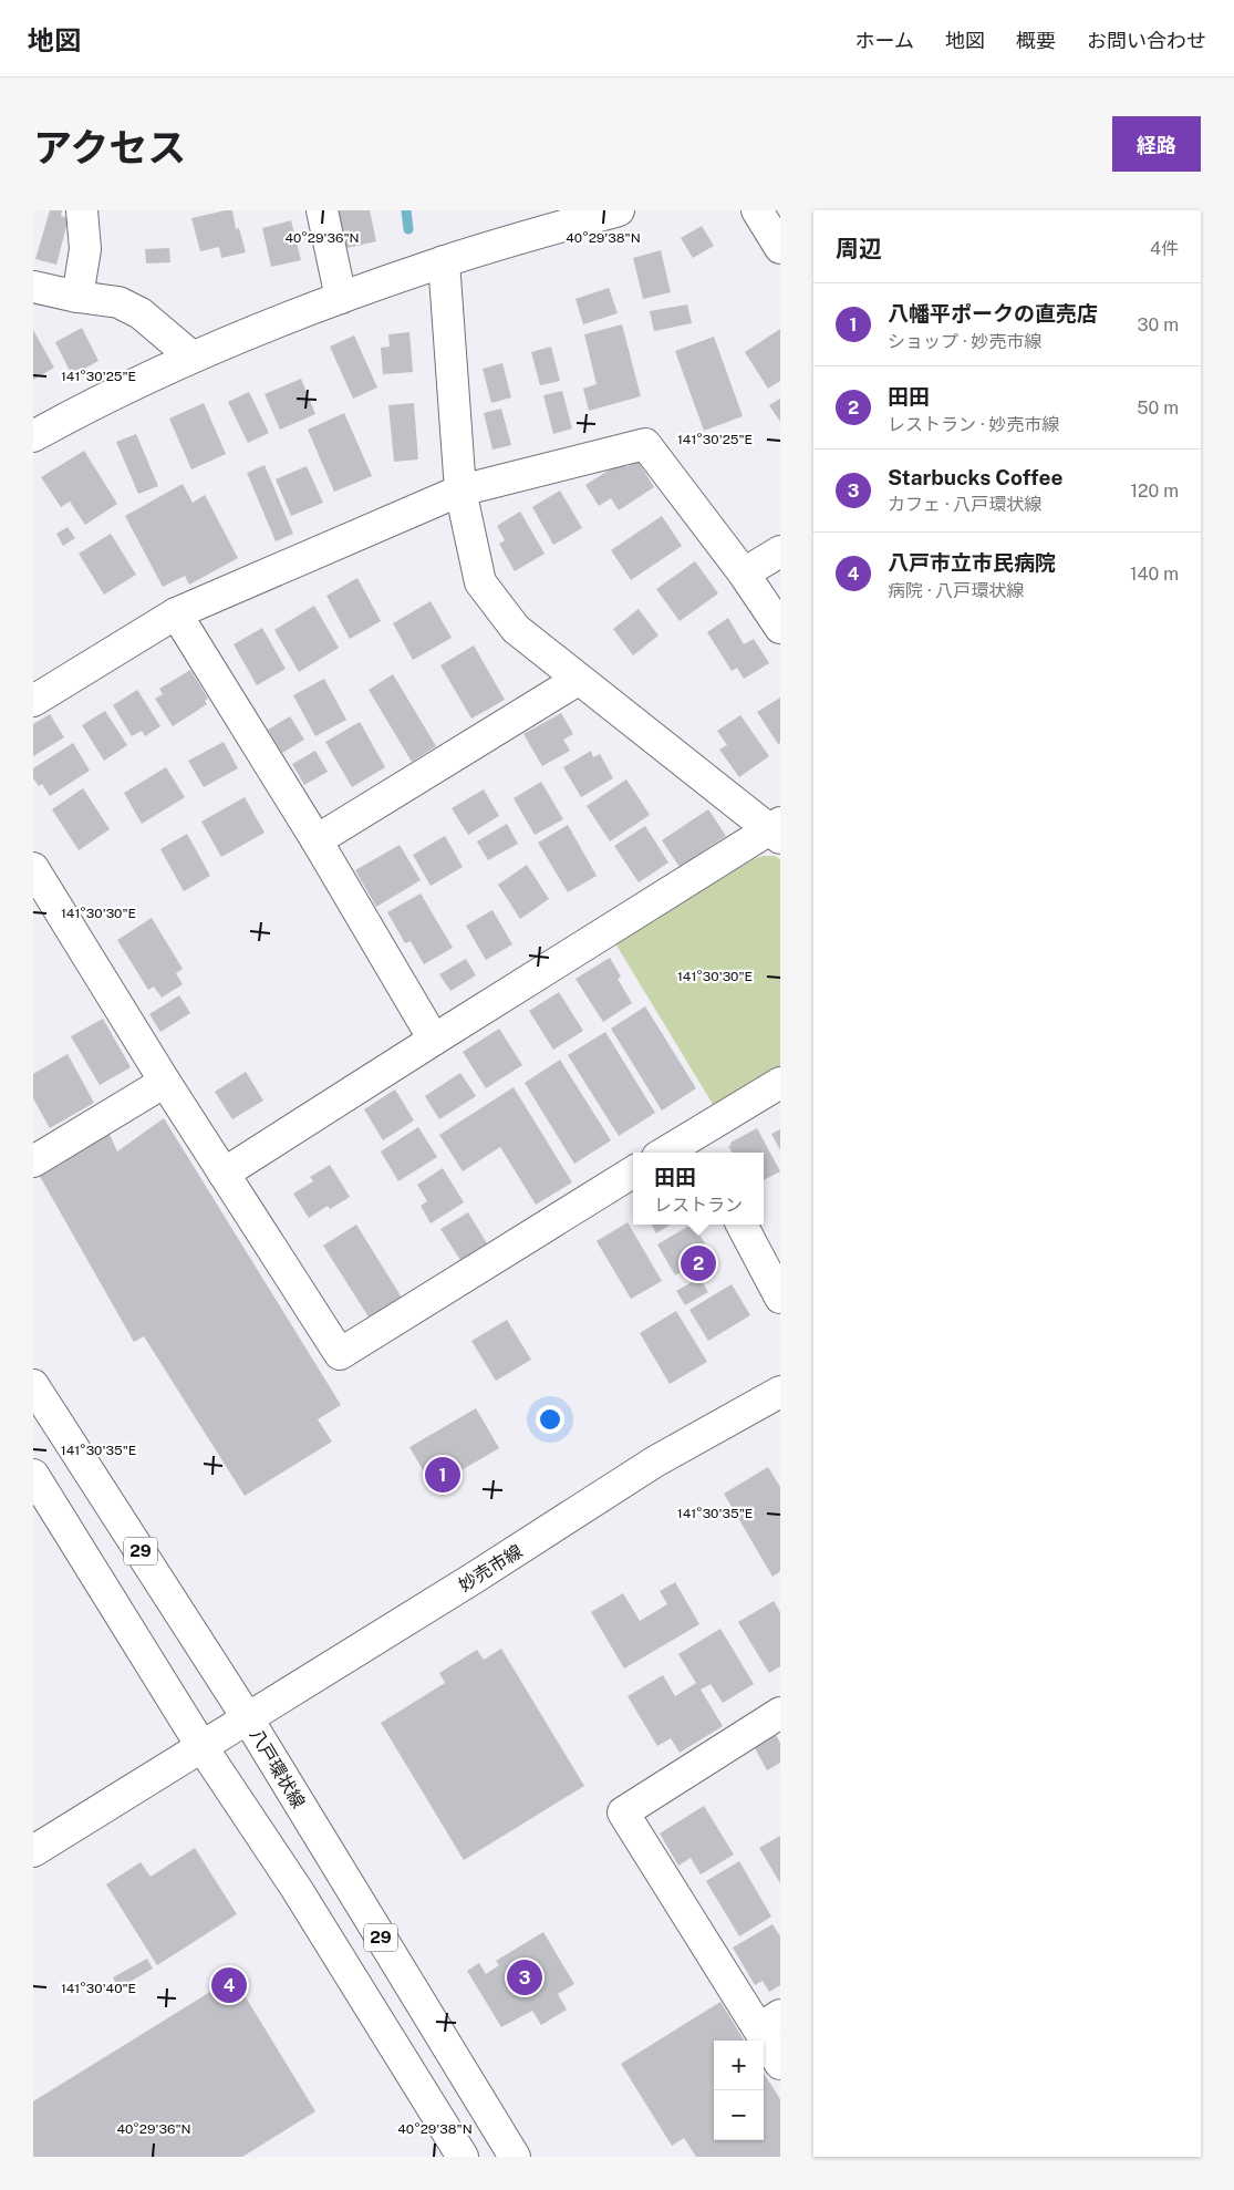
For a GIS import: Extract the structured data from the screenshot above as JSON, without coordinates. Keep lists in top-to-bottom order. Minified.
{"streets":{"street":["29","妙売市線","八戸環状線"]},"crossings":[["29","妙売市線"],["妙売市線","八戸環状線"]],"page":{"header":"地図","nav":["ホーム","地図","概要","お問い合わせ"],"title":"アクセス","buttons":"経路","heading":["周辺","4件"],"list":[{"mark":"1","name":"八幡平ポークの直売店","note":"ショップ · 妙売市線","value":"30 m"},{"mark":"2","name":"田田","note":"レストラン · 妙売市線","value":"50 m"},{"mark":"3","name":"Starbucks Coffee","note":"カフェ · 八戸環状線","value":"120 m"},{"mark":"4","name":"八戸市立市民病院","note":"病院 · 八戸環状線","value":"140 m"}],"popup":["田田","レストラン"],"pins":["2","1","3","4"],"map_buttons":["+","−"]},"coordinates":["40°29'36\"N","40°29'38\"N","141°30'25\"E","141°30'30\"E","141°30'35\"E","141°30'40\"E"]}
